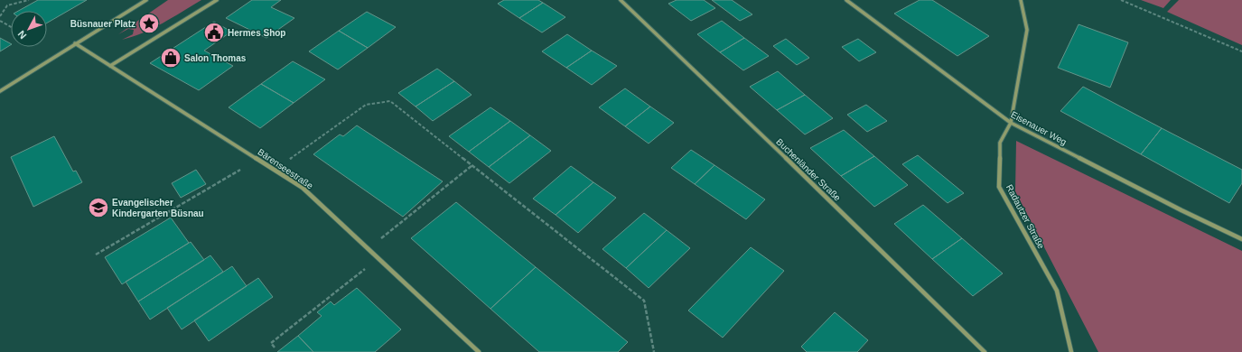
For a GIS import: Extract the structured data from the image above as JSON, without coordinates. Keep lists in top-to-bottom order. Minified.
{"streets":{"street":["Eisenauer Weg","Bärenseestraße","Buchenländer Straße","Radautzer Straße"]},"crossings":[["Eisenauer Weg","Radautzer Straße"]],"places":{"place":["Büsnauer Platz"],"public building":["Hermes Shop"],"shop":["Salon Thomas"],"school or university":["Evangelischer Kindergarten Büsnau"]},"north":"bottom left"}
